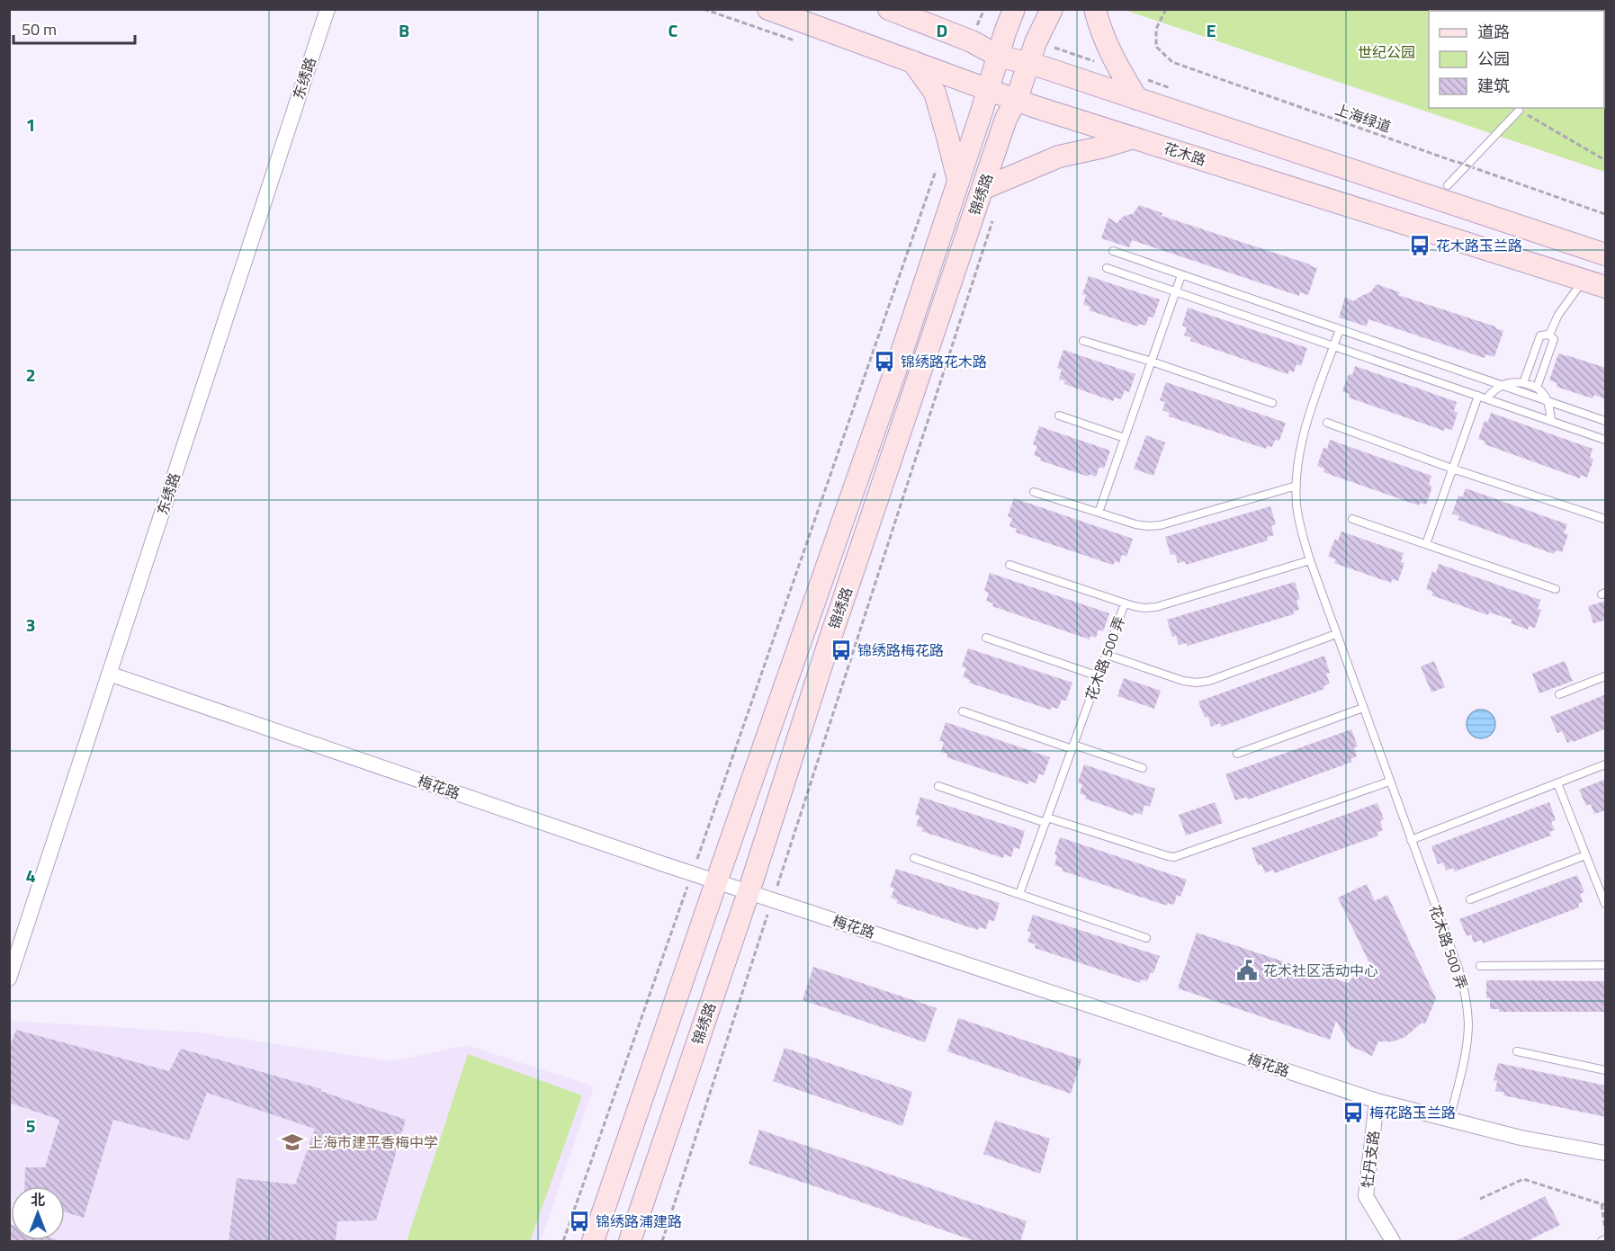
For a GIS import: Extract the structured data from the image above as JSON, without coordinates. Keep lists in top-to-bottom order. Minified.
{"streets":{"main road":["花木路","锦绣路"],"street":["东绣路","梅花路","牡丹支路"],"lane":["花木路 500 弄"],"path":["上海绿道"]},"crossings":[["东绣路","梅花路"],["花木路","锦绣路"],["锦绣路","梅花路"],["花木路 500 弄","梅花路"],["梅花路","牡丹支路"]],"parks":["世纪公园"],"places":{"bus stop":["花木路玉兰路","锦绣路花木路","锦绣路梅花路","梅花路玉兰路","锦绣路浦建路"],"public building":["花木社区活动中心"],"school or university":["上海市建平香梅中学"]},"legend":["道路","公园","建筑"],"scale_bar":"50 m","north":"top","grid":{"columns":["B","C","D","E"],"rows":["1","2","3","4","5"]}}
